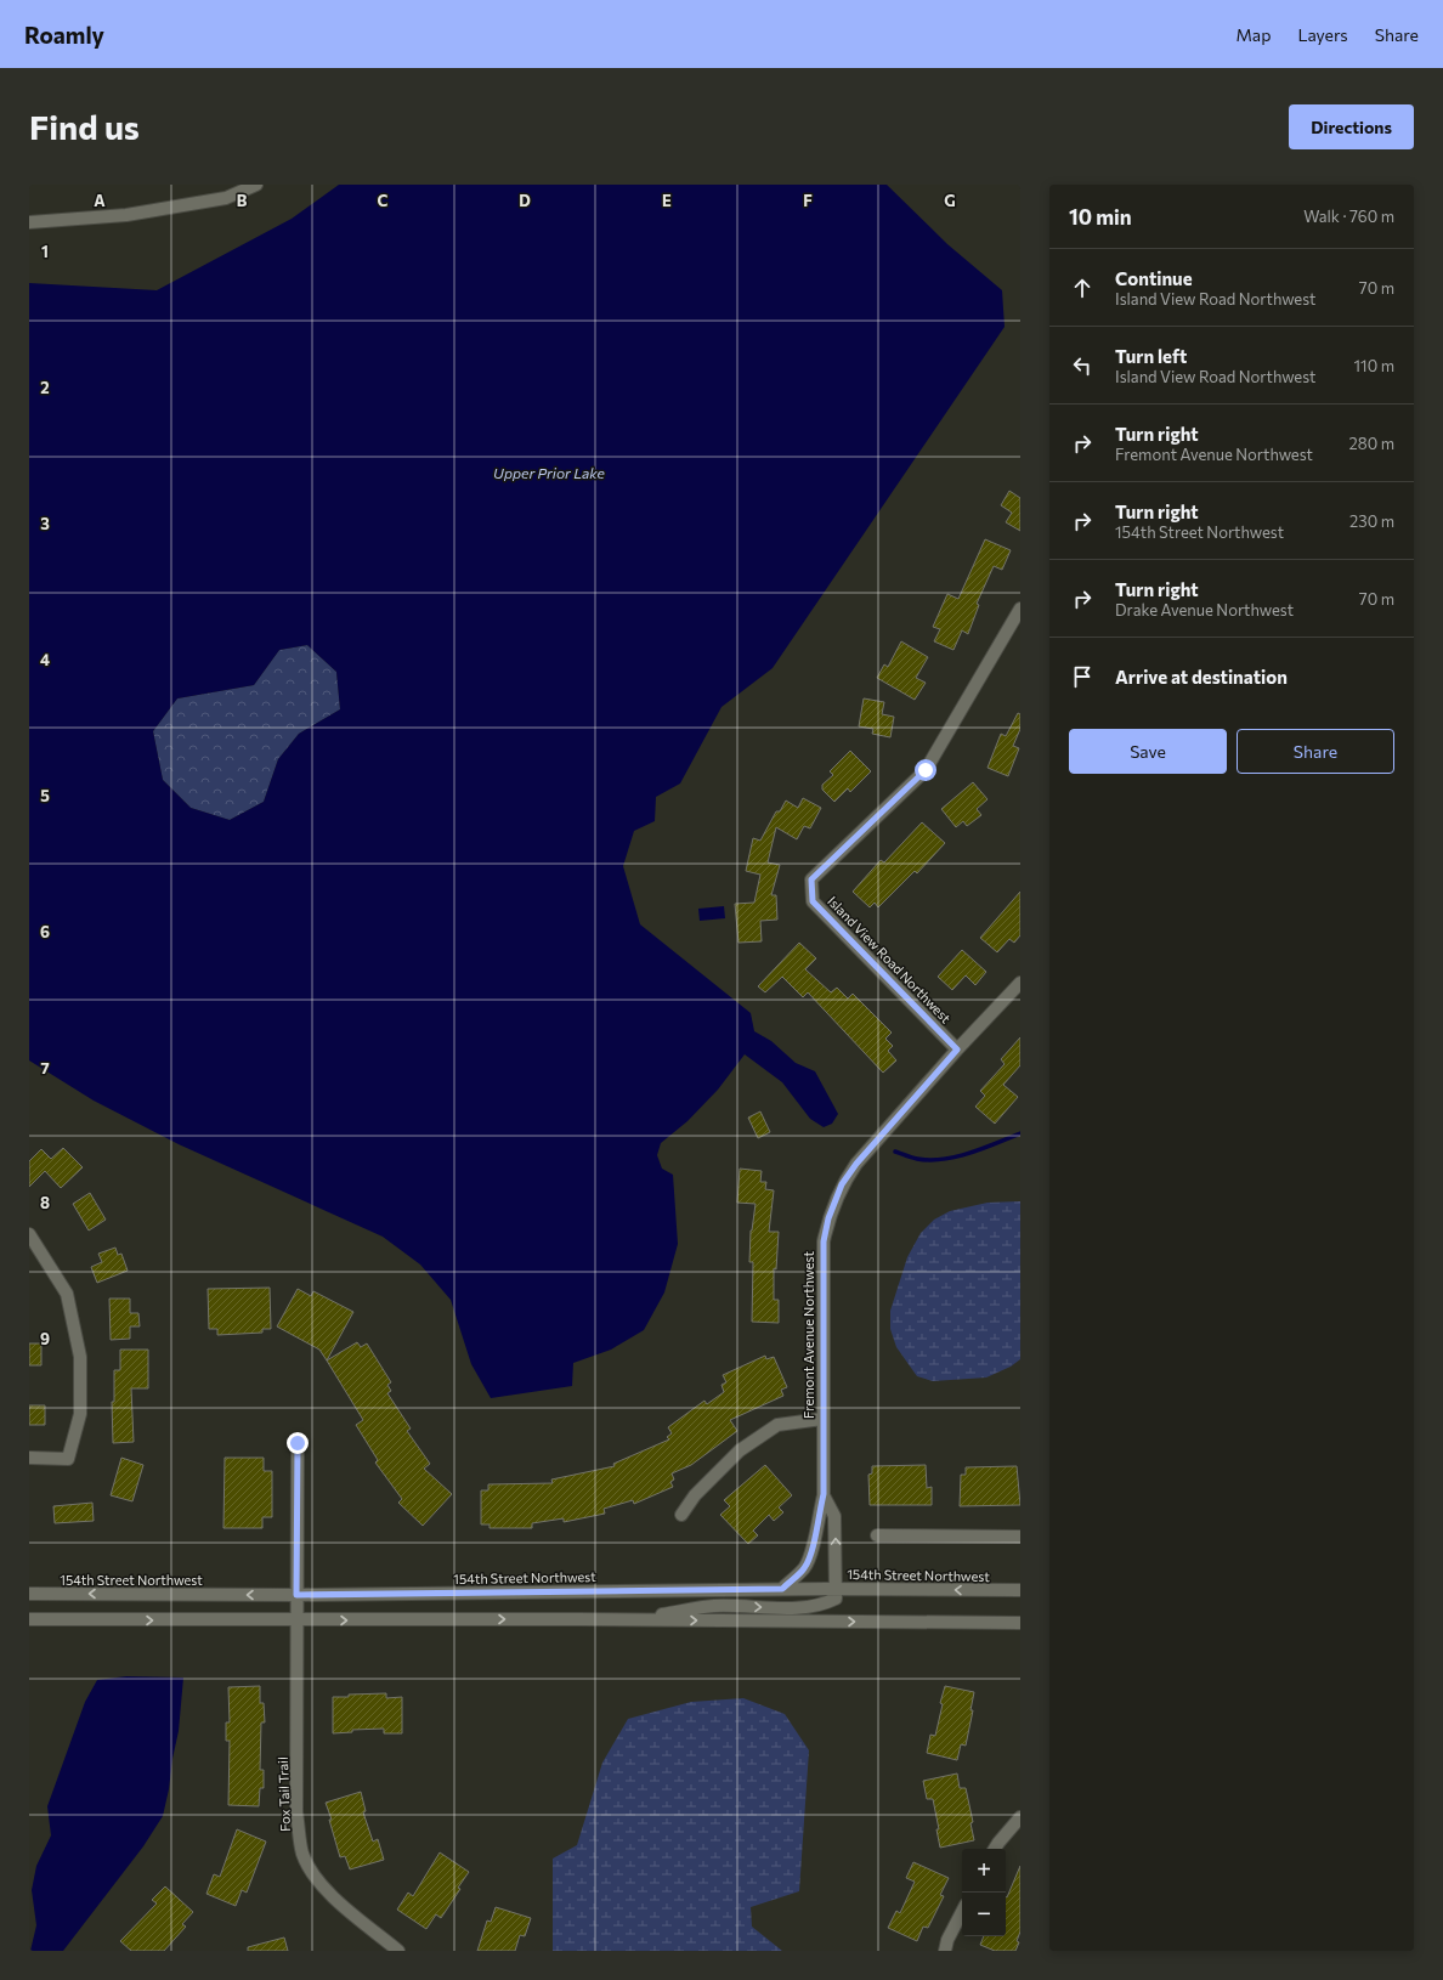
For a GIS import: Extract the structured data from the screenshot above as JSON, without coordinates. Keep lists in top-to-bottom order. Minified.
{"streets":{"street":["Island View Road Northwest","Fremont Avenue Northwest","154th Street Northwest","Fox Tail Trail"]},"crossings":[["Island View Road Northwest","Fremont Avenue Northwest"],["Fremont Avenue Northwest","154th Street Northwest"],["154th Street Northwest","Fox Tail Trail"]],"water":["Upper Prior Lake"],"page":{"header":"Roamly","nav":["Map","Layers","Share"],"buttons":["Directions",["Save","Share"]],"title":"Find us","heading":["10 min","Walk · 760 m"],"list":[["Continue","Island View Road Northwest","70 m"],["Turn left","Island View Road Northwest","110 m"],["Turn right","Fremont Avenue Northwest","280 m"],["Turn right","154th Street Northwest","230 m"],["Turn right","Drake Avenue Northwest","70 m"],"Arrive at destination"],"map_buttons":["+","−"]},"grid":{"columns":["A","B","C","D","E","F","G"],"rows":["1","2","3","4","5","6","7","8","9"]}}
